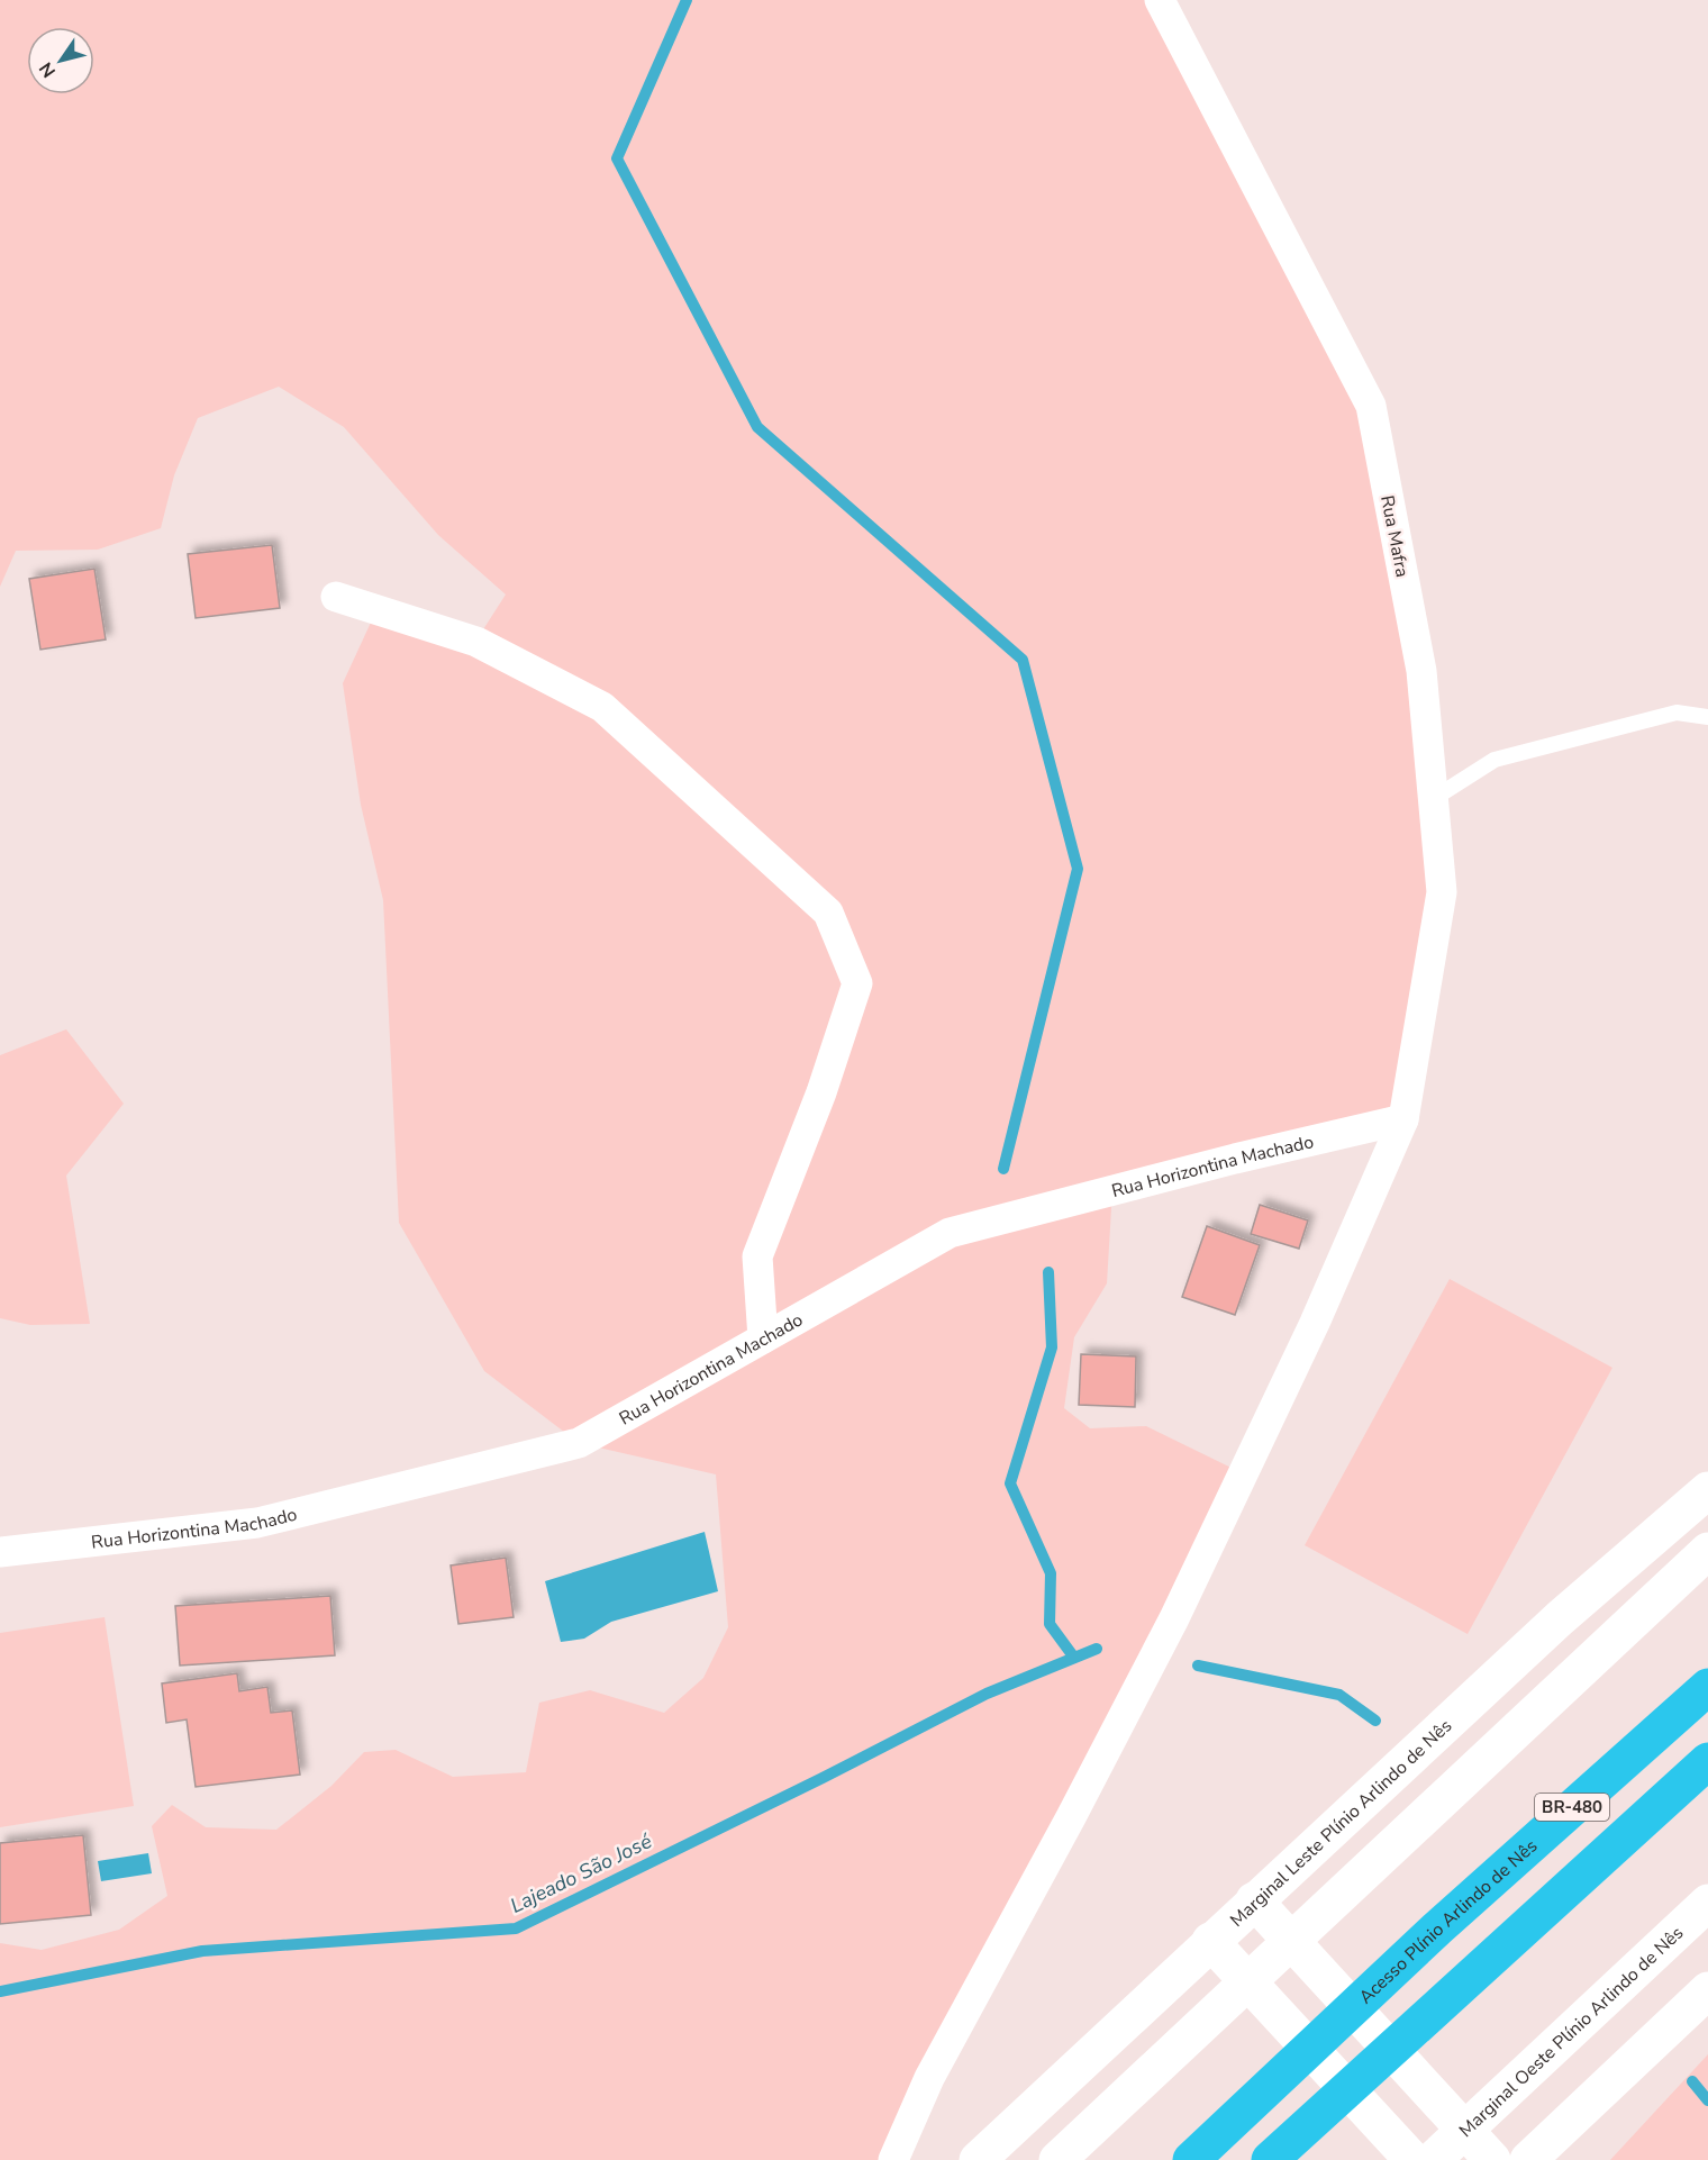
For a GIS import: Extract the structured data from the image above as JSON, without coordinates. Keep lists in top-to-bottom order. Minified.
{"streets":{"highway":["BR-480","Acesso Plínio Arlindo de Nês"],"main road":["Marginal Leste Plínio Arlindo de Nês","Marginal Oeste Plínio Arlindo de Nês"],"street":["Rua Mafra","Rua Horizontina Machado"]},"crossings":[["Rua Mafra","Rua Horizontina Machado"]],"water":["Lajeado São José"],"north":"bottom left"}
